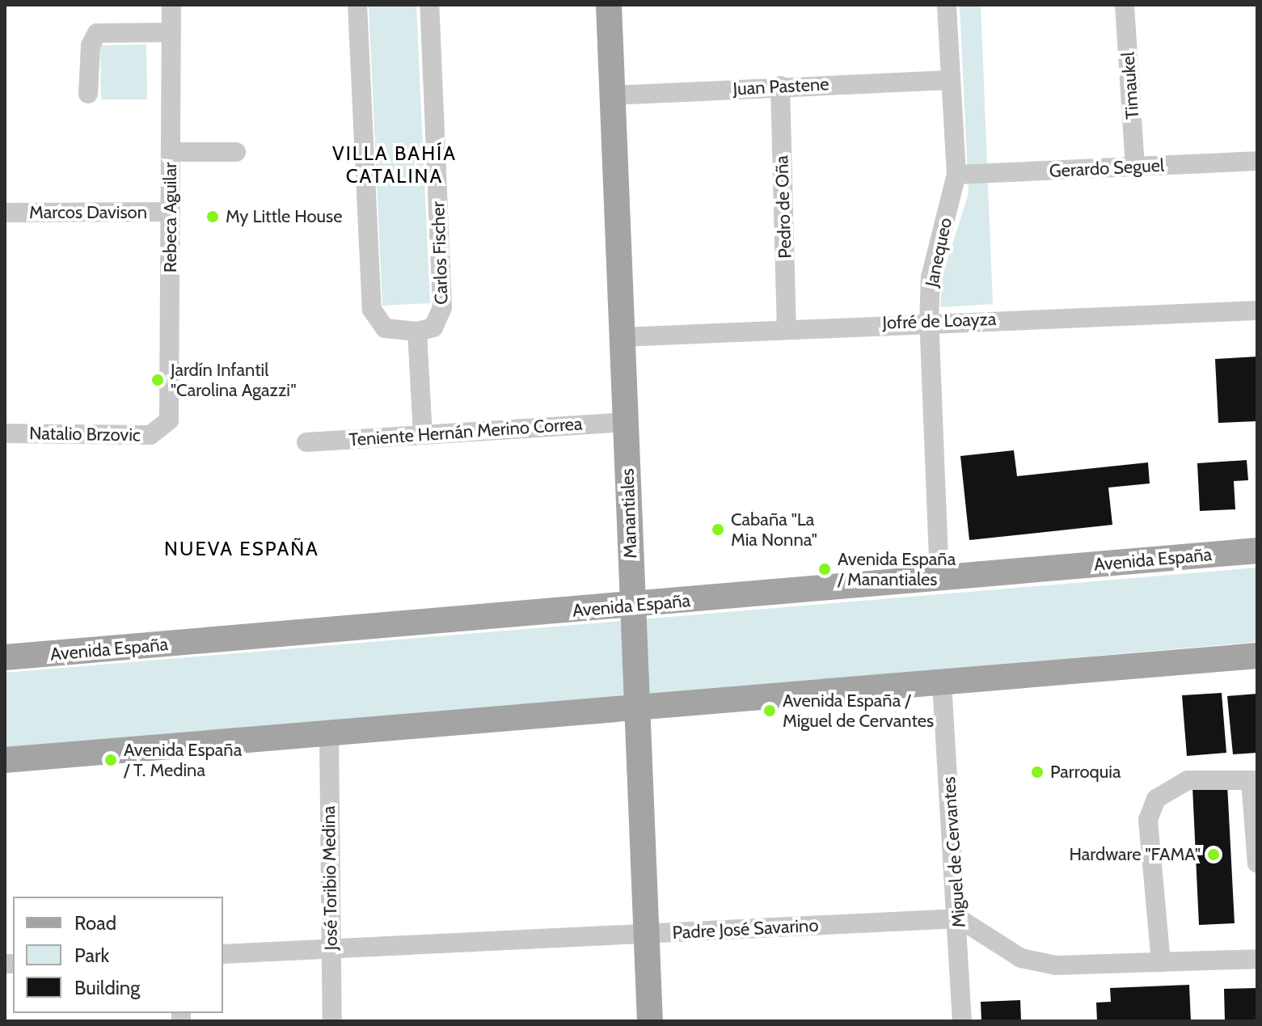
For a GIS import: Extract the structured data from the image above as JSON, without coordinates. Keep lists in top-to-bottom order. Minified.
{"streets":{"main road":["Manantiales","Avenida España"],"street":["Timaukel","Juan Pastene","Gerardo Seguel","Pedro de Oña","Marcos Davison","Rebeca Aguilar","Janequeo","Carlos Fischer","Jofré de Loayza","Teniente Hernán Merino Correa","Natalio Brzovic","Miguel de Cervantes","José Toribio Medina","Padre José Savarino"]},"crossings":[["Timaukel","Gerardo Seguel"],["Juan Pastene","Pedro de Oña"],["Juan Pastene","Janequeo"],["Juan Pastene","Manantiales"],["Gerardo Seguel","Janequeo"],["Pedro de Oña","Jofré de Loayza"],["Marcos Davison","Rebeca Aguilar"],["Rebeca Aguilar","Natalio Brzovic"],["Janequeo","Jofré de Loayza"],["Janequeo","Avenida España"],["Jofré de Loayza","Manantiales"],["Teniente Hernán Merino Correa","Manantiales"],["Manantiales","Avenida España"],["Manantiales","Padre José Savarino"],["Miguel de Cervantes","Padre José Savarino"],["José Toribio Medina","Padre José Savarino"]],"districts":["VILLA BAHÍA CATALINA","NUEVA ESPAÑA"],"places":["My Little House","Jardín Infantil \"Carolina Agazzi\"","Cabaña \"La Mia Nonna\"","Avenida España / Manantiales","Avenida España / Miguel de Cervantes","Avenida España / T. Medina","Parroquia","Hardware \"FAMA\""],"legend":["Road","Park","Building"]}
